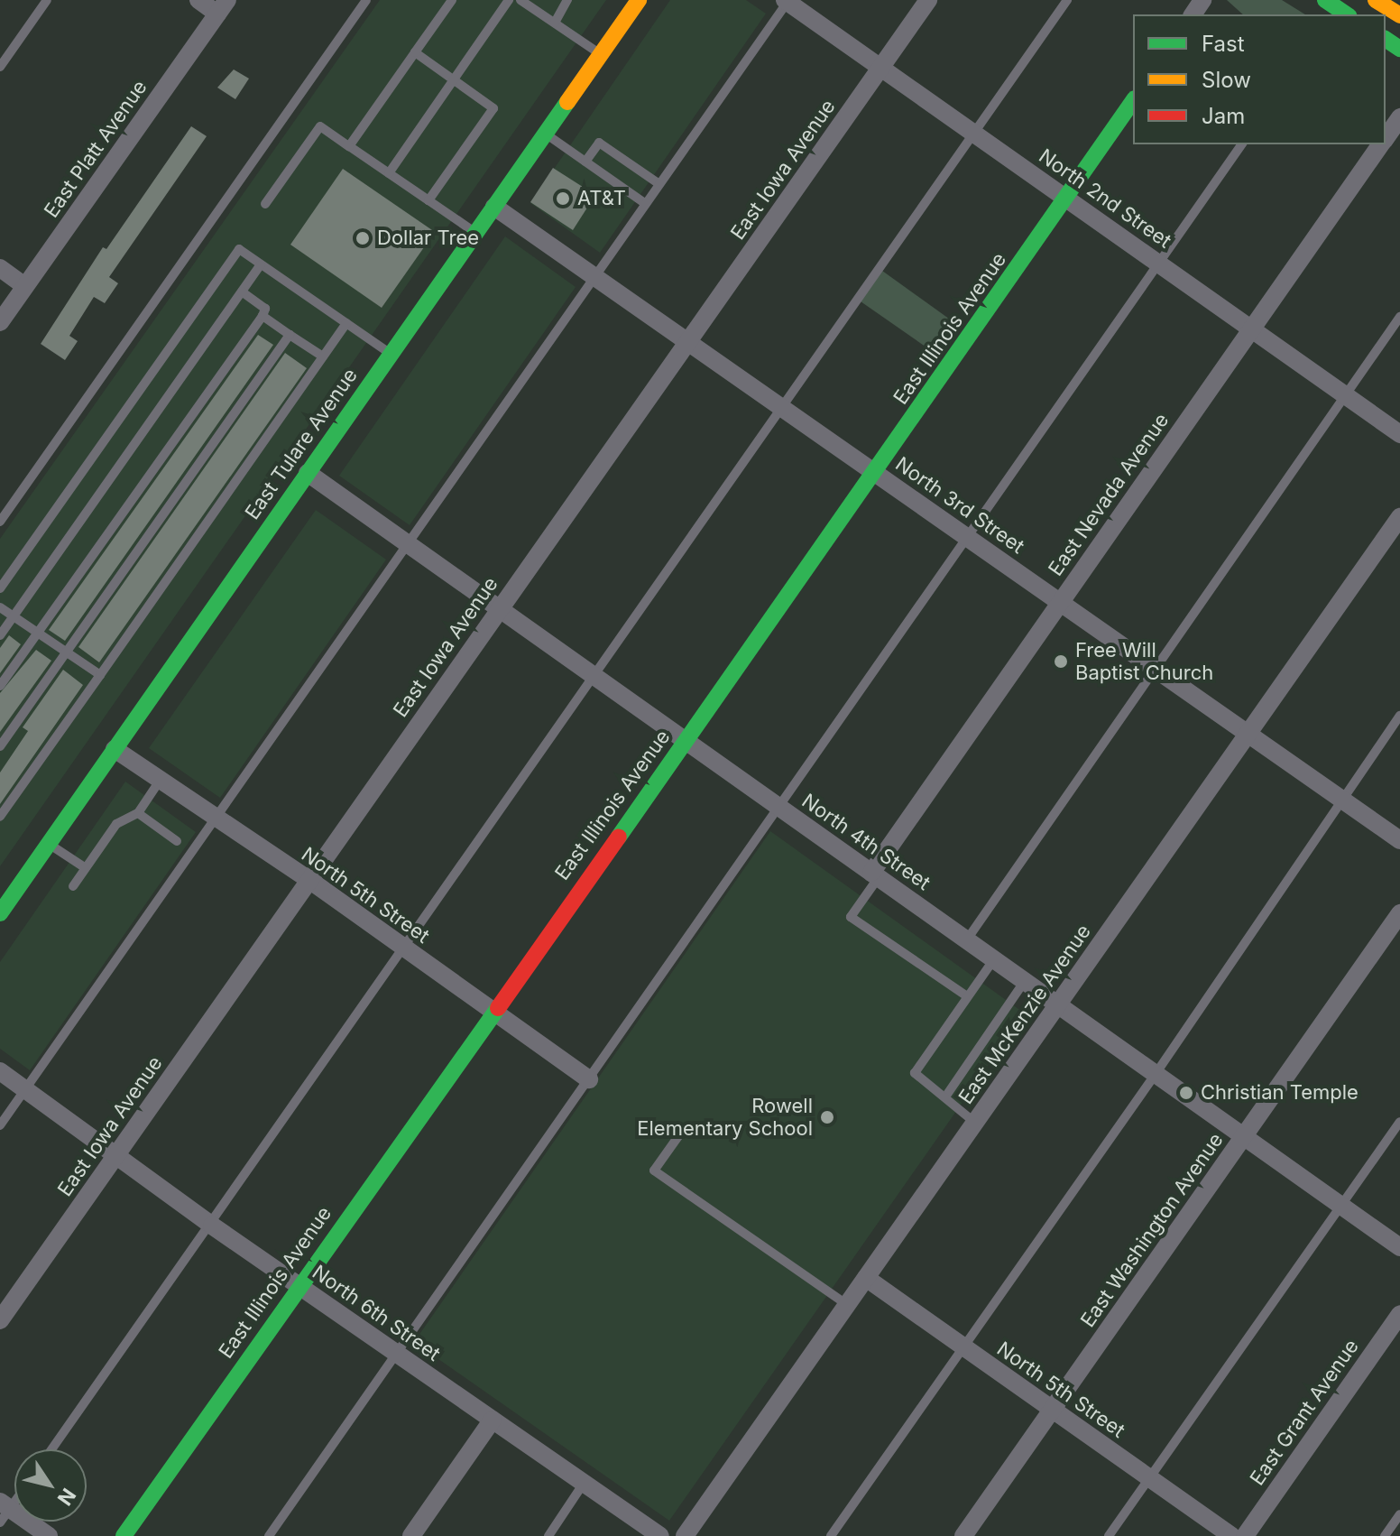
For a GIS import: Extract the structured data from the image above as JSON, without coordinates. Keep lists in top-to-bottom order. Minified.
{"streets":{"street":["East Platt Avenue","East Iowa Avenue","North 2nd Street","East Illinois Avenue","East Tulare Avenue","East Nevada Avenue","North 3rd Street","North 4th Street","North 5th Street","East McKenzie Avenue","East Washington Avenue","North 6th Street","East Grant Avenue"]},"crossings":[["East Iowa Avenue","North 2nd Street"],["East Iowa Avenue","North 3rd Street"],["East Iowa Avenue","North 4th Street"],["East Iowa Avenue","North 5th Street"],["East Iowa Avenue","North 6th Street"],["North 2nd Street","East Illinois Avenue"],["North 2nd Street","East Nevada Avenue"],["East Illinois Avenue","North 3rd Street"],["East Illinois Avenue","North 4th Street"],["East Illinois Avenue","North 5th Street"],["East Illinois Avenue","North 6th Street"],["East Tulare Avenue","North 3rd Street"],["East Tulare Avenue","North 4th Street"],["East Tulare Avenue","North 5th Street"],["East Nevada Avenue","North 3rd Street"],["East Nevada Avenue","North 4th Street"],["North 3rd Street","East McKenzie Avenue"],["North 4th Street","East McKenzie Avenue"],["North 4th Street","East Washington Avenue"],["North 5th Street","East McKenzie Avenue"],["North 5th Street","East Washington Avenue"]],"places":["AT&T","Dollar Tree","Free Will Baptist Church","Christian Temple","Rowell Elementary School"],"legend":["Fast","Slow","Jam"],"north":"bottom right"}
